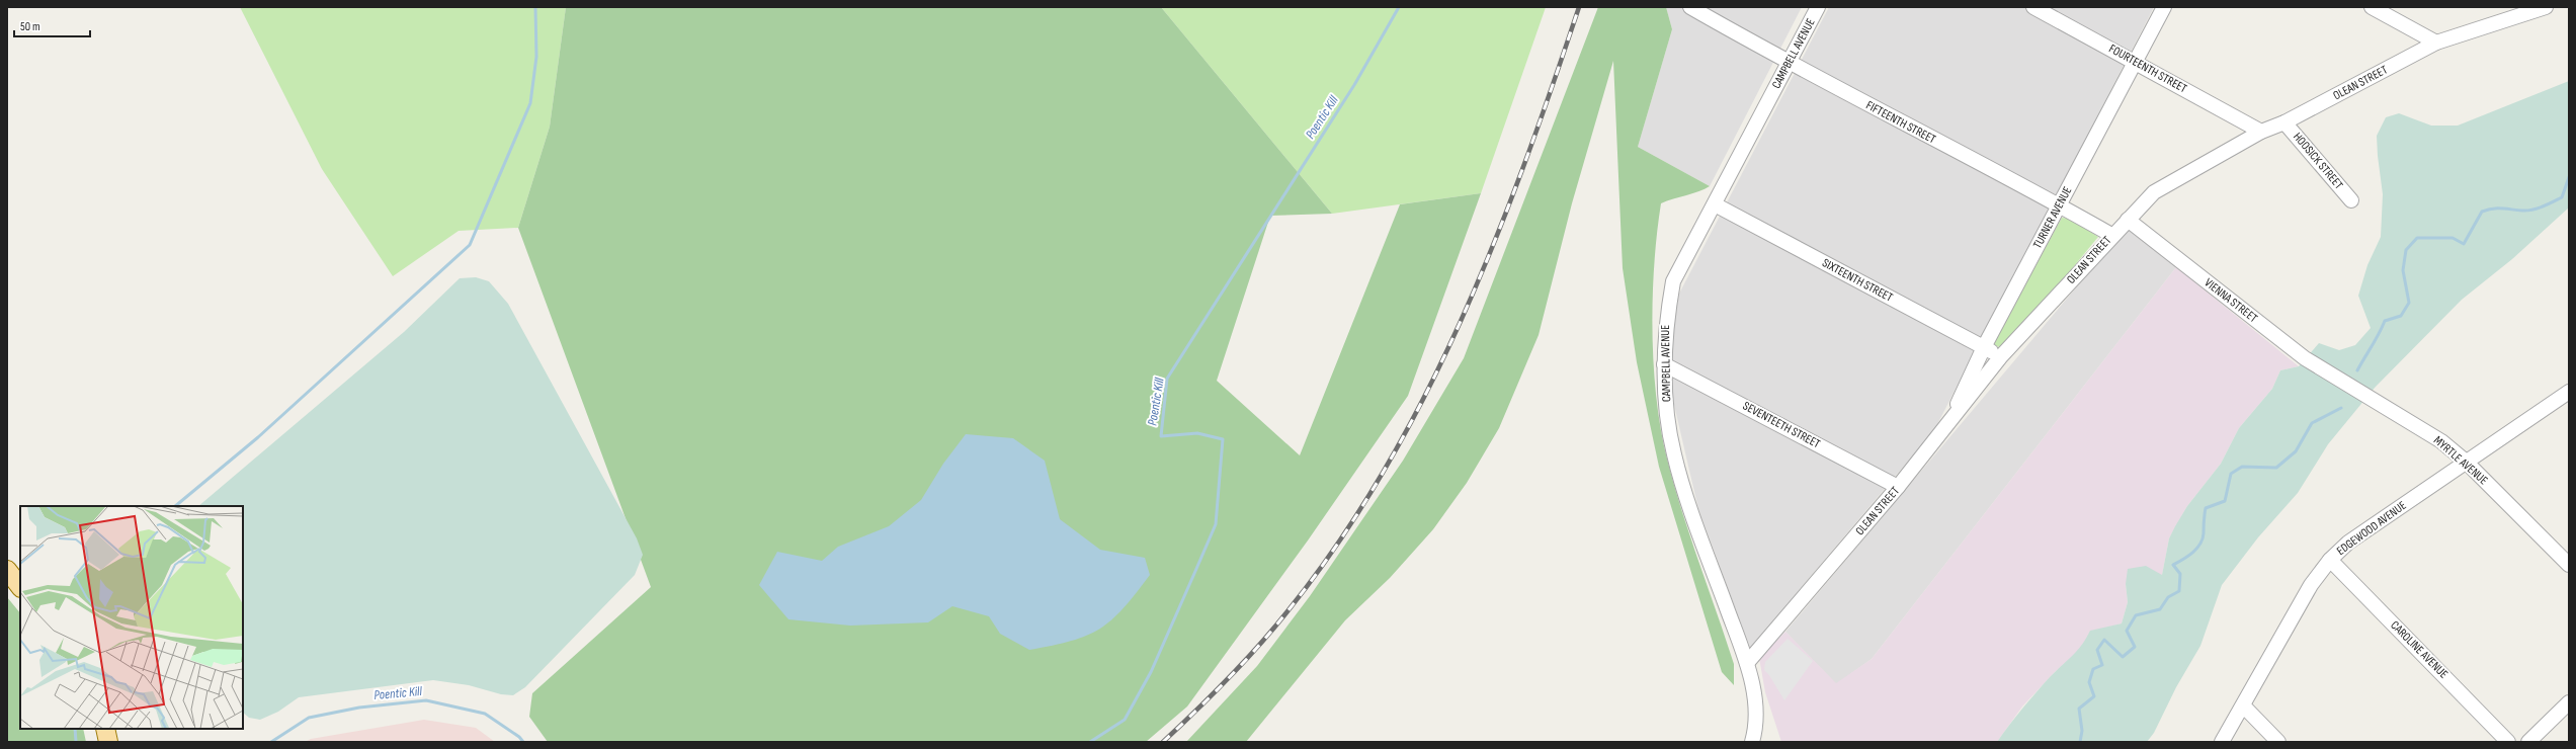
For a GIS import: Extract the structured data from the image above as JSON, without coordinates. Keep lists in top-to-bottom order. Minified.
{"streets":{"street":["CAMPBELL AVENUE","FOURTEENTH STREET","OLEAN STREET","FIFTEENTH STREET","HOOSICK STREET","TURNER AVENUE","SIXTEENTH STREET","VIENNA STREET","SEVENTEETH STREET","MYRTLE AVENUE","EDGEWOOD AVENUE","CAROLINE AVENUE"]},"crossings":[["CAMPBELL AVENUE","OLEAN STREET"],["CAMPBELL AVENUE","FIFTEENTH STREET"],["CAMPBELL AVENUE","SIXTEENTH STREET"],["CAMPBELL AVENUE","SEVENTEETH STREET"],["FOURTEENTH STREET","OLEAN STREET"],["FOURTEENTH STREET","TURNER AVENUE"],["OLEAN STREET","FIFTEENTH STREET"],["OLEAN STREET","HOOSICK STREET"],["OLEAN STREET","TURNER AVENUE"],["OLEAN STREET","SIXTEENTH STREET"],["OLEAN STREET","VIENNA STREET"],["OLEAN STREET","SEVENTEETH STREET"],["FIFTEENTH STREET","TURNER AVENUE"],["TURNER AVENUE","SIXTEENTH STREET"],["VIENNA STREET","MYRTLE AVENUE"],["MYRTLE AVENUE","EDGEWOOD AVENUE"],["EDGEWOOD AVENUE","CAROLINE AVENUE"]],"water":["Poentic Kill"],"scale_bar":"50 m"}
